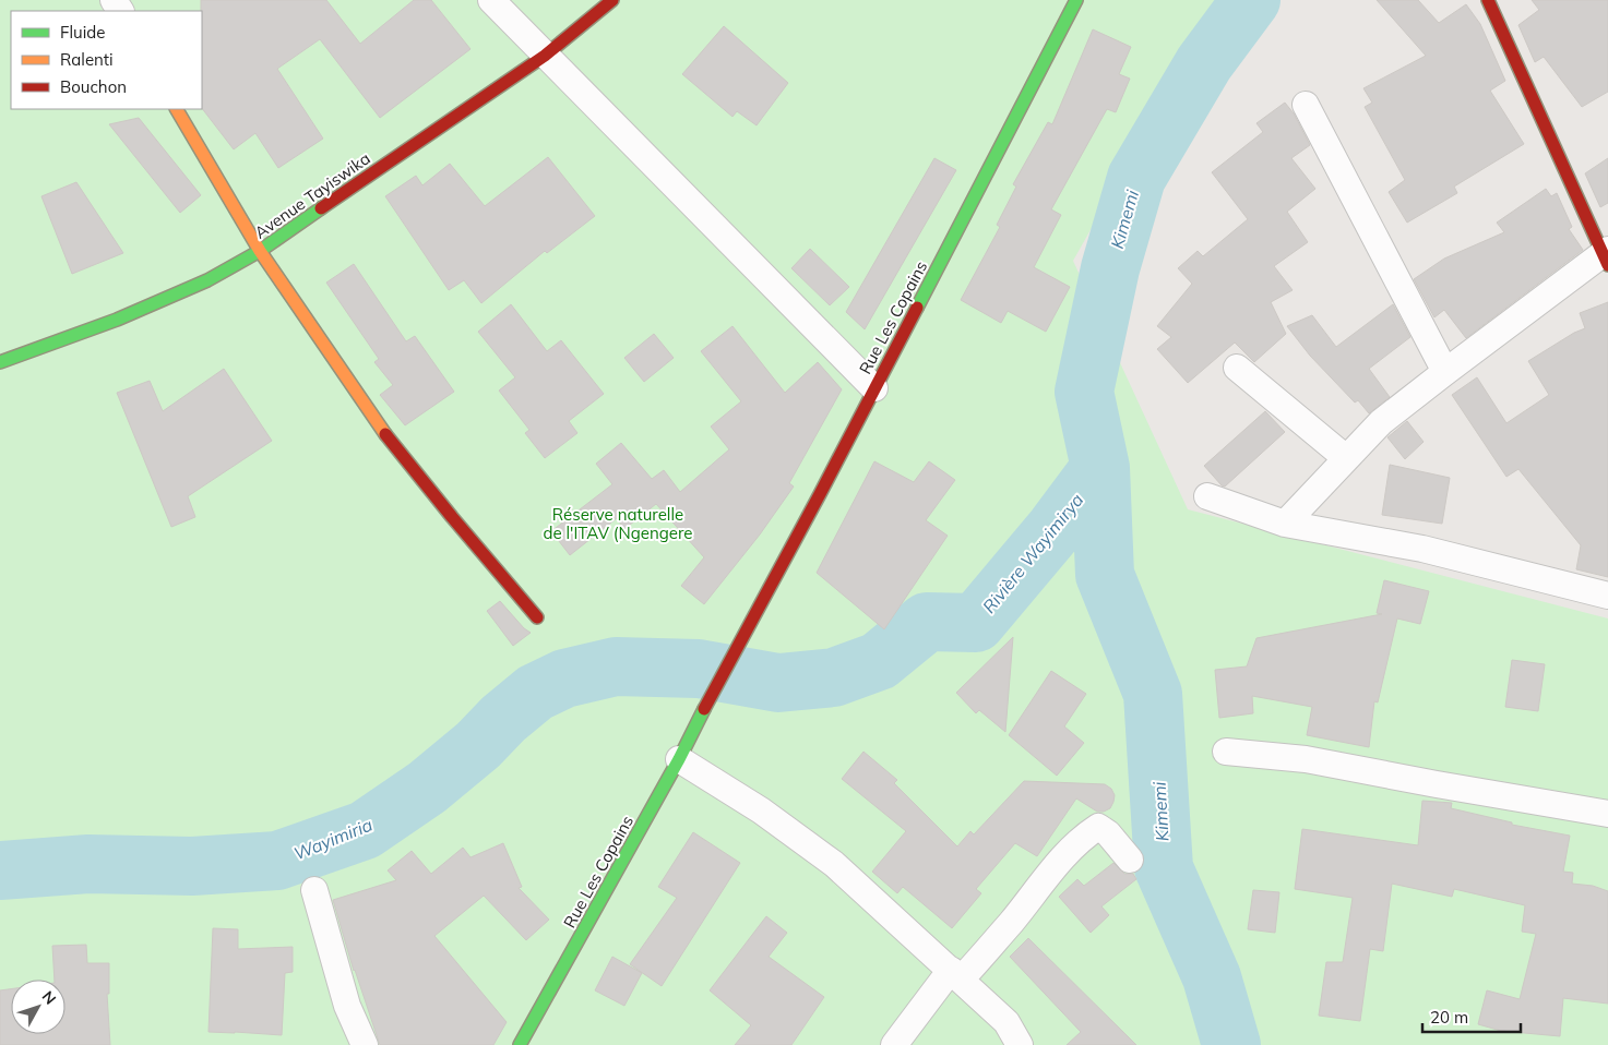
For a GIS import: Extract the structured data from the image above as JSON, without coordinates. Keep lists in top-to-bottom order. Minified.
{"streets":{"street":["Avenue Tayiswika","Rue Les Copains"]},"water":["Kimemi","Rivière Wayimirya","Wayimiria"],"parks":["Réserve naturelle de l'ITAV (Ngengere"],"legend":["Fluide","Ralenti","Bouchon"],"scale_bar":"20 m","north":"top right"}
